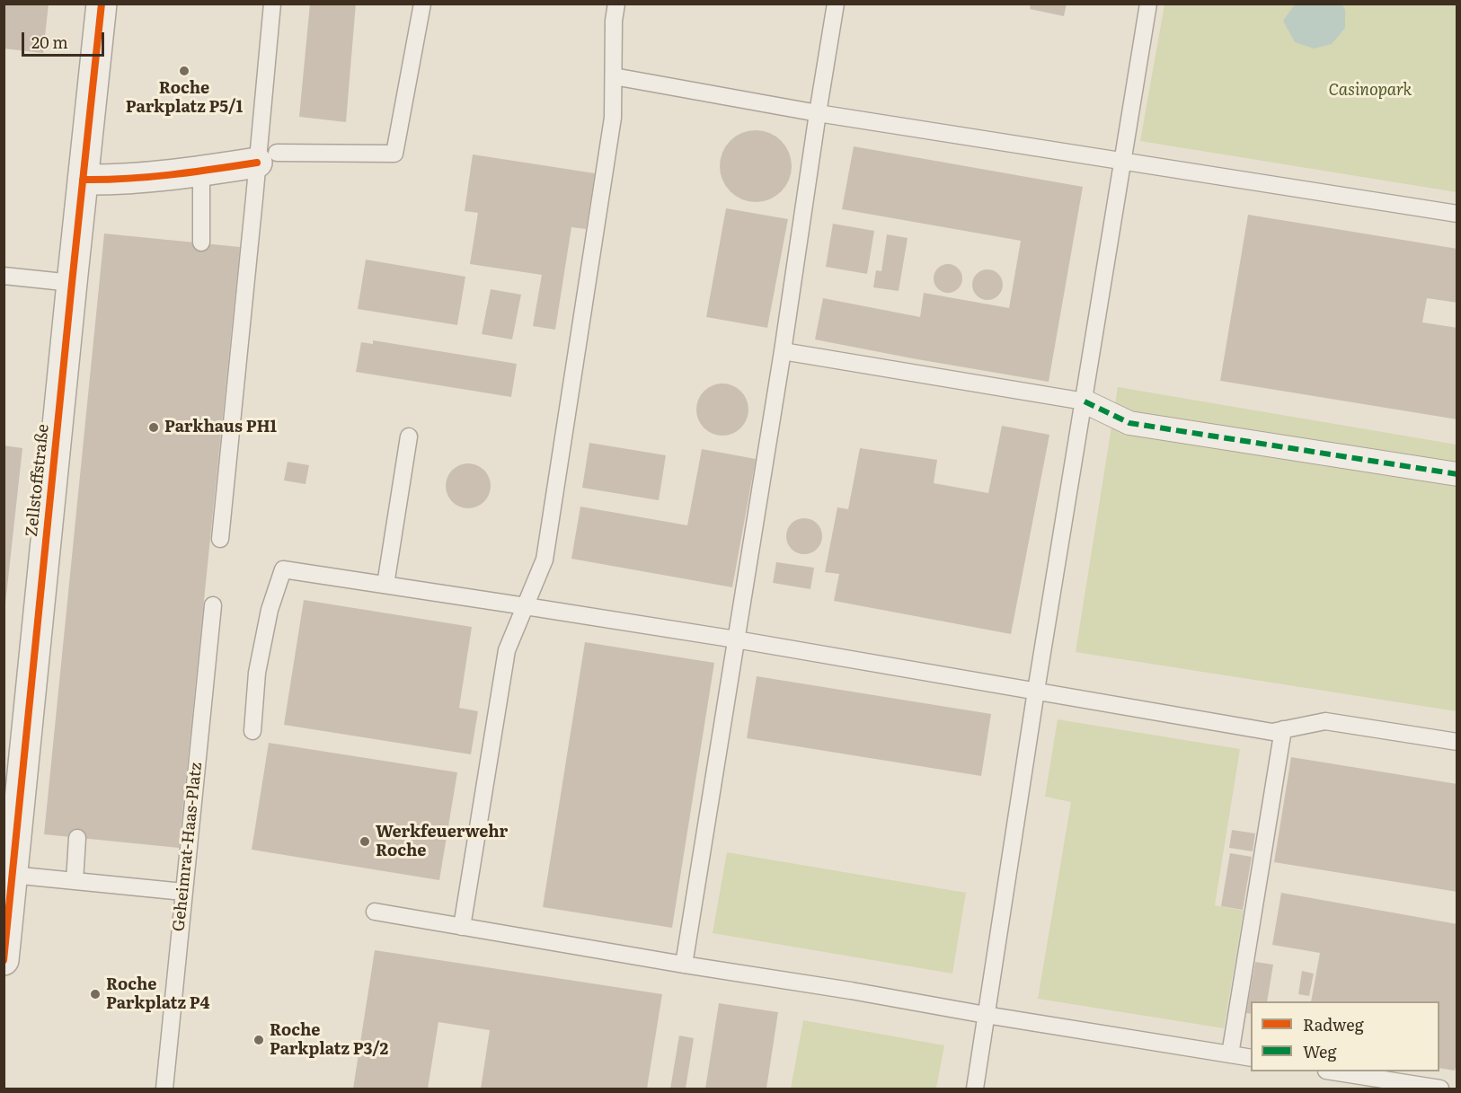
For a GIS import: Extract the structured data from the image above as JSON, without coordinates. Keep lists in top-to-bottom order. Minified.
{"streets":{"street":["Zellstoffstraße"],"lane":["Geheimrat-Haas-Platz"]},"parks":["Casinopark"],"places":["Roche Parkplatz P5/1","Parkhaus PH1","Werkfeuerwehr Roche","Roche Parkplatz P4","Roche Parkplatz P3/2"],"legend":["Radweg","Weg"],"scale_bar":"20 m"}
